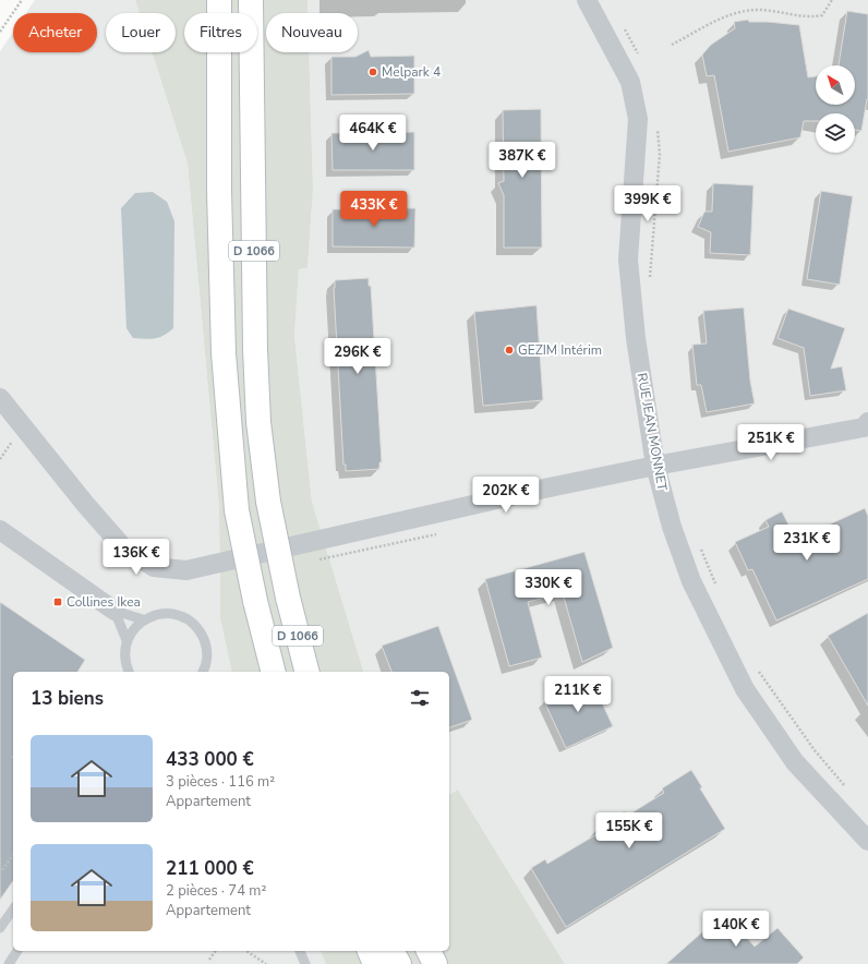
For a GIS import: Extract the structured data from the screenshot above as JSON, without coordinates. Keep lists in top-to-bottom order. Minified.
{"streets":{"highway":["D 1066"],"street":["RUE JEAN MONNET"]},"places":{"other":["Melpark 4","GEZIM Intérim"],"transit":["Collines Ikea"]},"north":"top left","page":{"chip":["Acheter","Louer","Filtres","Nouveau"],"price":["464K €","387K €","399K €","433K €","296K €","251K €","202K €","231K €","136K €","330K €","211K €","155K €","140K €"],"heading":"13 biens","list":[{"name":"433 000 €","note":"3 pièces · 116 m² · Appartement"},{"name":"211 000 €","note":"2 pièces · 74 m² · Appartement"}]}}
